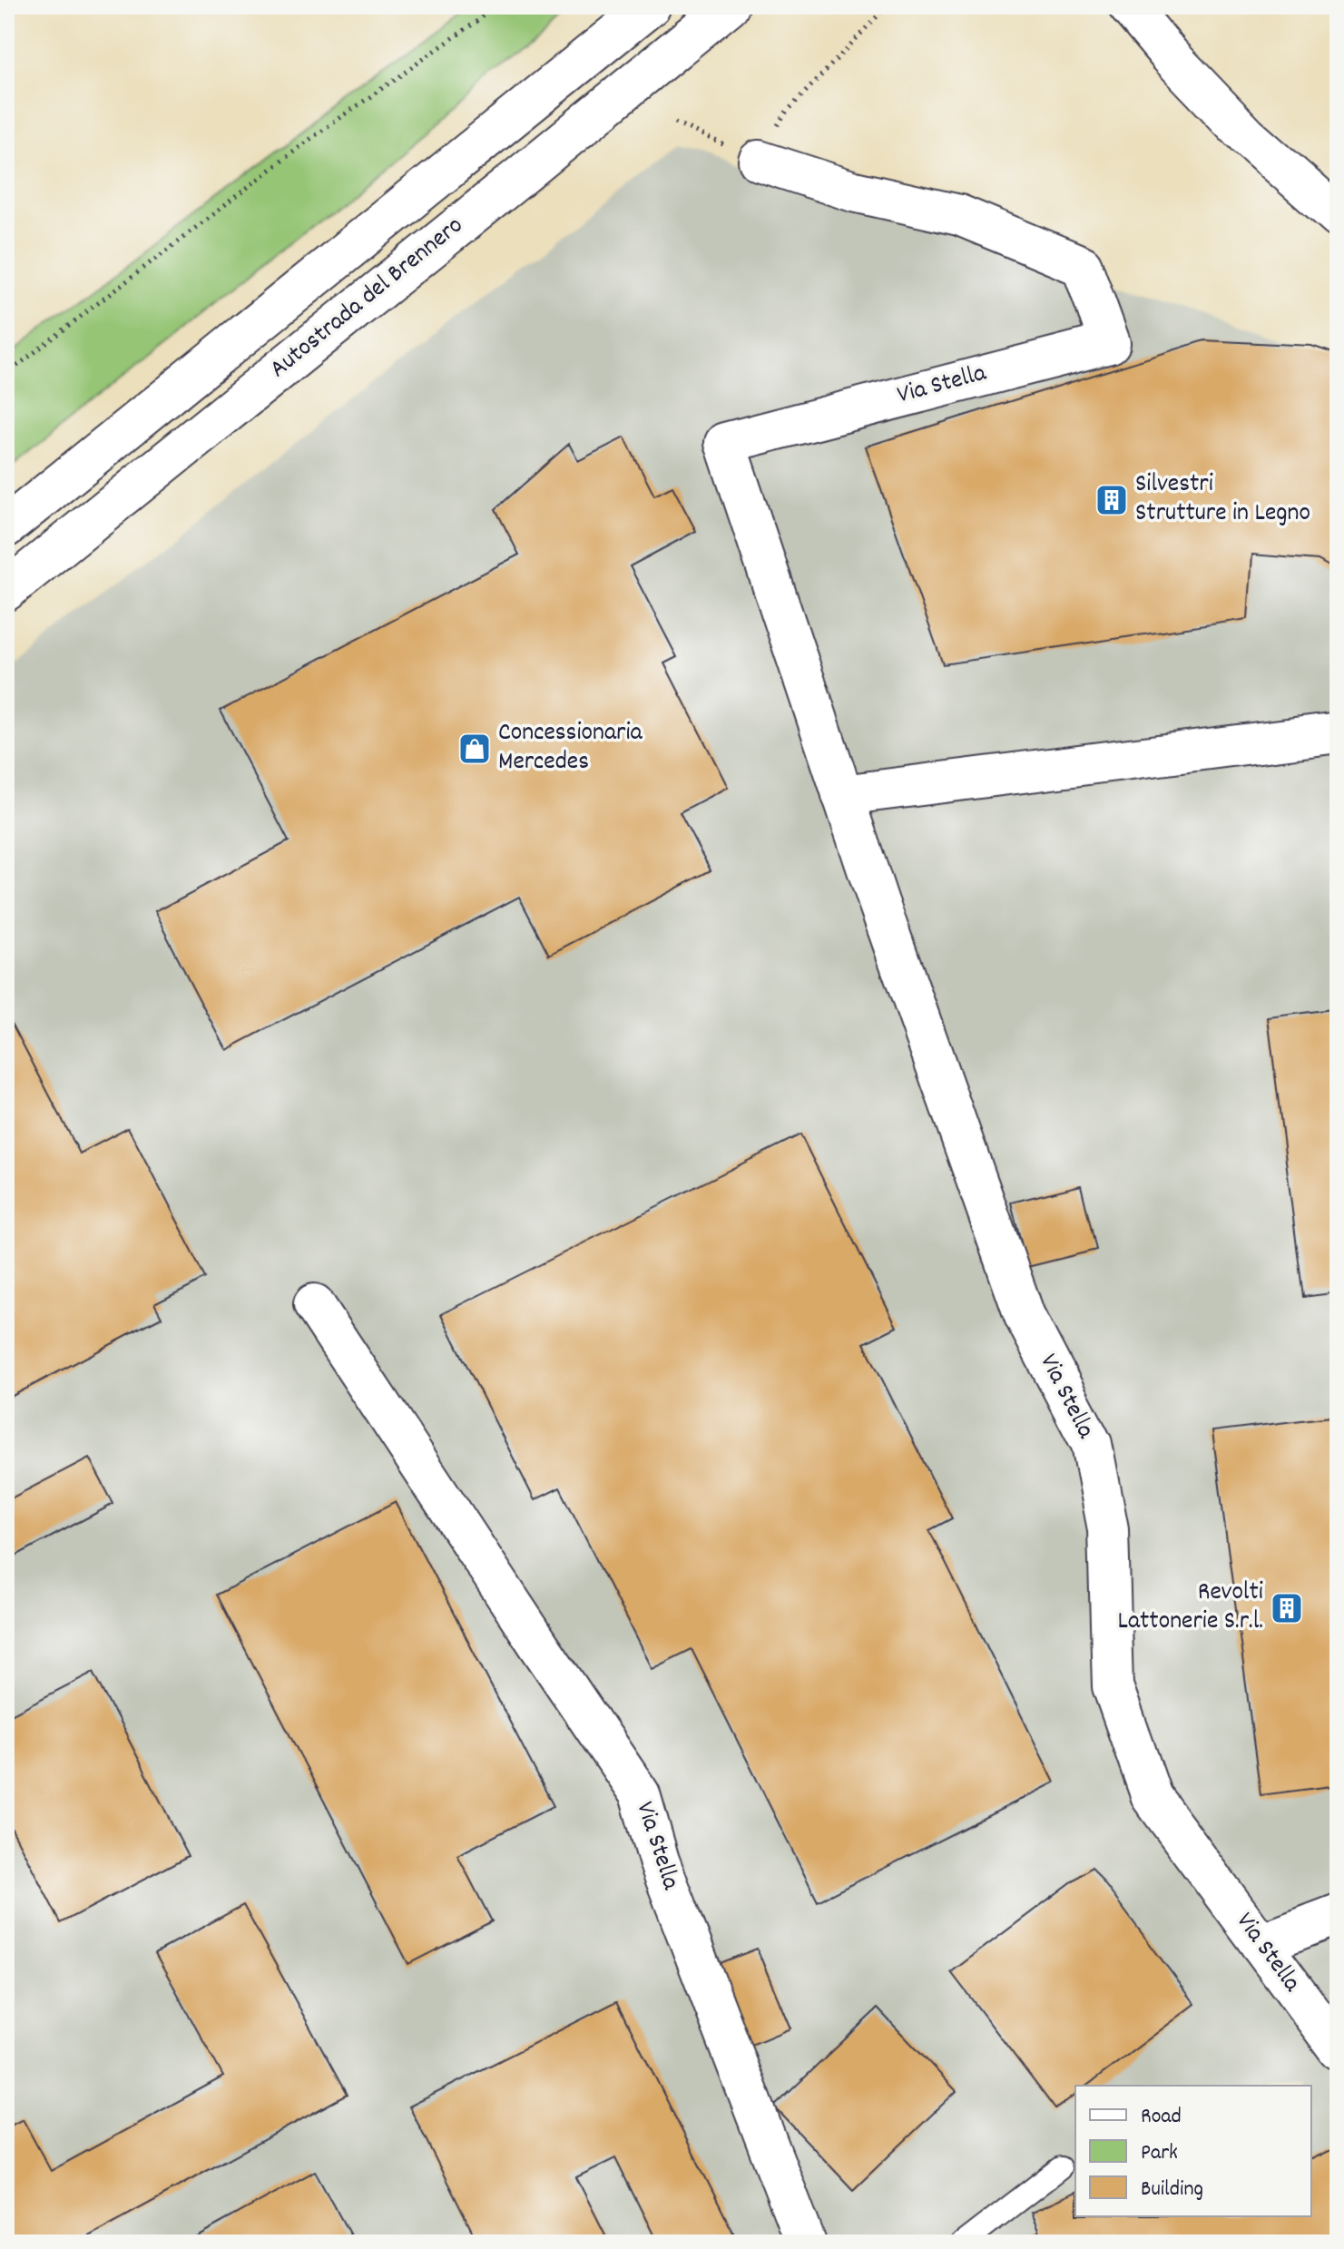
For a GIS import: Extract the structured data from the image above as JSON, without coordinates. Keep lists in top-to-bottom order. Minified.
{"streets":{"main road":["Autostrada del Brennero","Via Stella"]},"places":{"building":["Silvestri Strutture in Legno","Revolti Lattonerie S.r.l."],"shop":["Concessionaria Mercedes"]},"legend":["Road","Park","Building"]}
